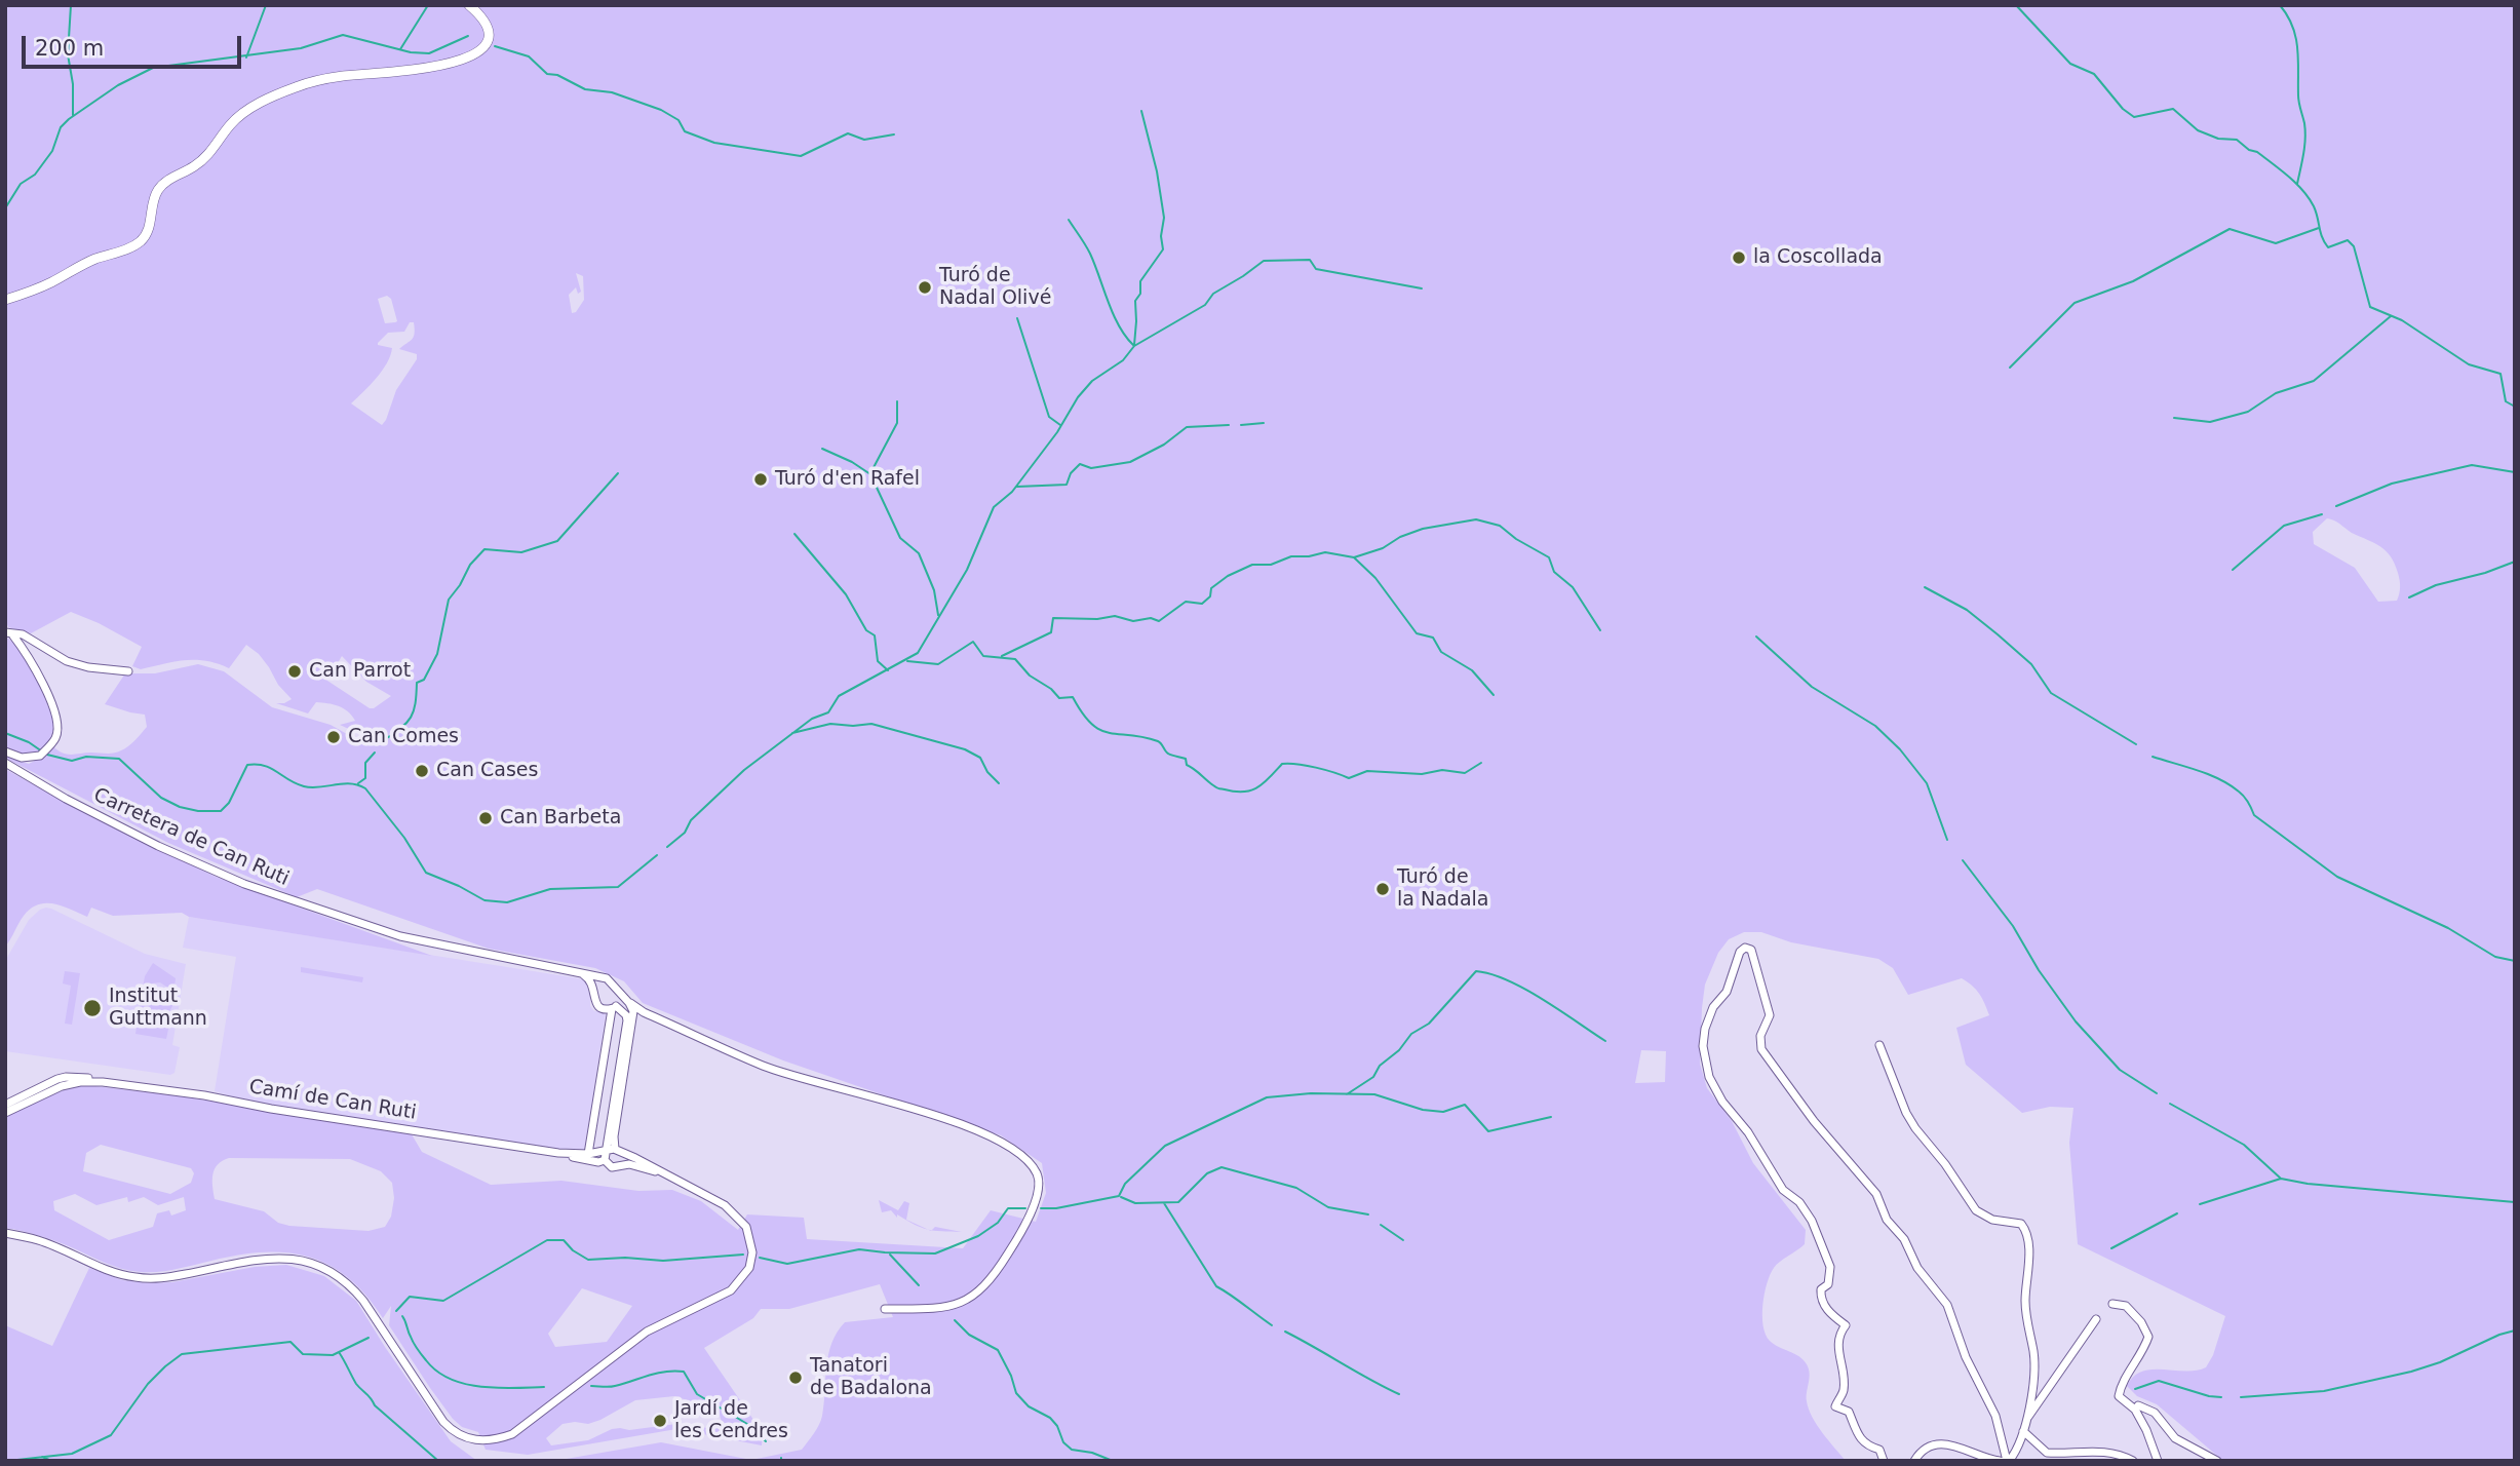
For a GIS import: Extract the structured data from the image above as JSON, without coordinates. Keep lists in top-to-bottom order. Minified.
{"streets":{"street":["Carretera de Can Ruti","Camí de Can Ruti"]},"places":["la Coscollada","Turó de Nadal Olivé","Turó d'en Rafel","Can Parrot","Can Comes","Can Cases","Can Barbeta","Turó de la Nadala","Institut Guttmann","Tanatori de Badalona","Jardí de les Cendres"],"scale_bar":"200 m"}
